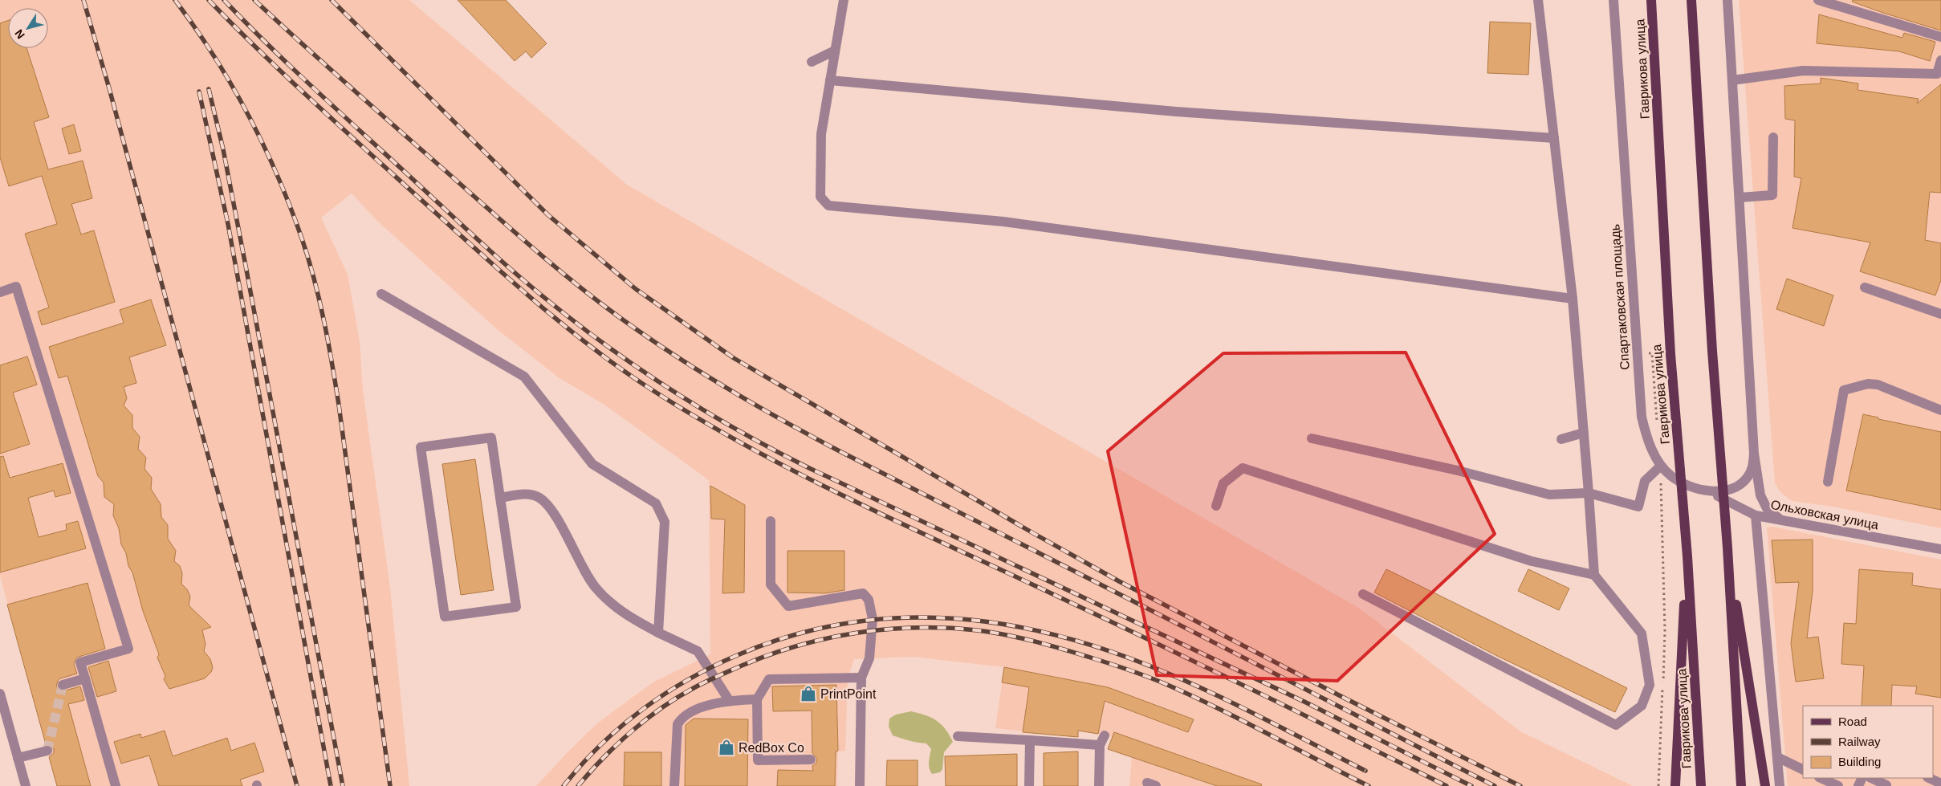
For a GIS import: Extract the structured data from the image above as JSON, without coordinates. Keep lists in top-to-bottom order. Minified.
{"streets":{"main road":["Гаврикова улица"],"street":["Спартаковская площадь","Ольховская улица"]},"crossings":[["Спартаковская площадь","Ольховская улица"]],"places":{"shop":["PrintPoint","RedBox Co"]},"legend":["Road","Railway","Building"],"north":"bottom left"}
